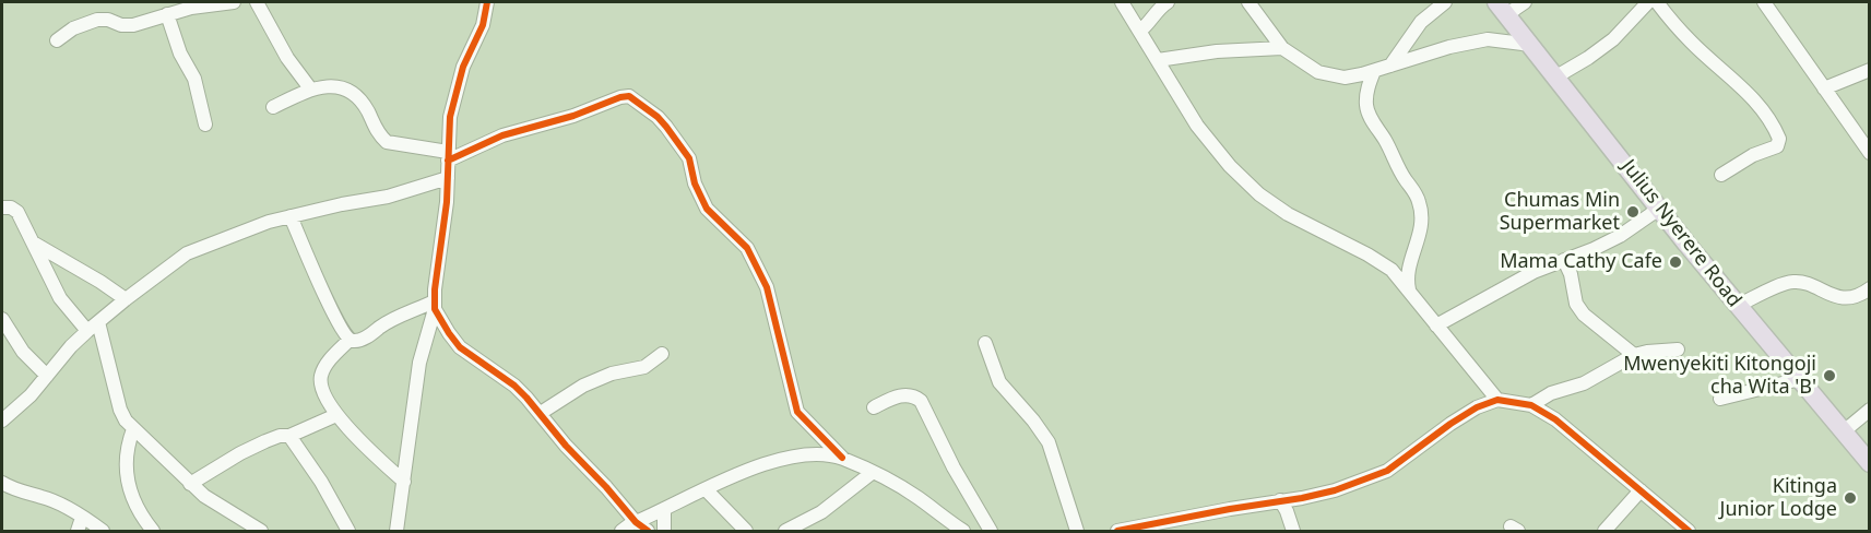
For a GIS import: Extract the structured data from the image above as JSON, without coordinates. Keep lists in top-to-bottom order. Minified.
{"streets":{"highway":["Julius Nyerere Road"]},"places":["Chumas Min Supermarket","Mama Cathy Cafe","Mwenyekiti Kitongoji cha Wita 'B'","Kitinga Junior Lodge"]}
